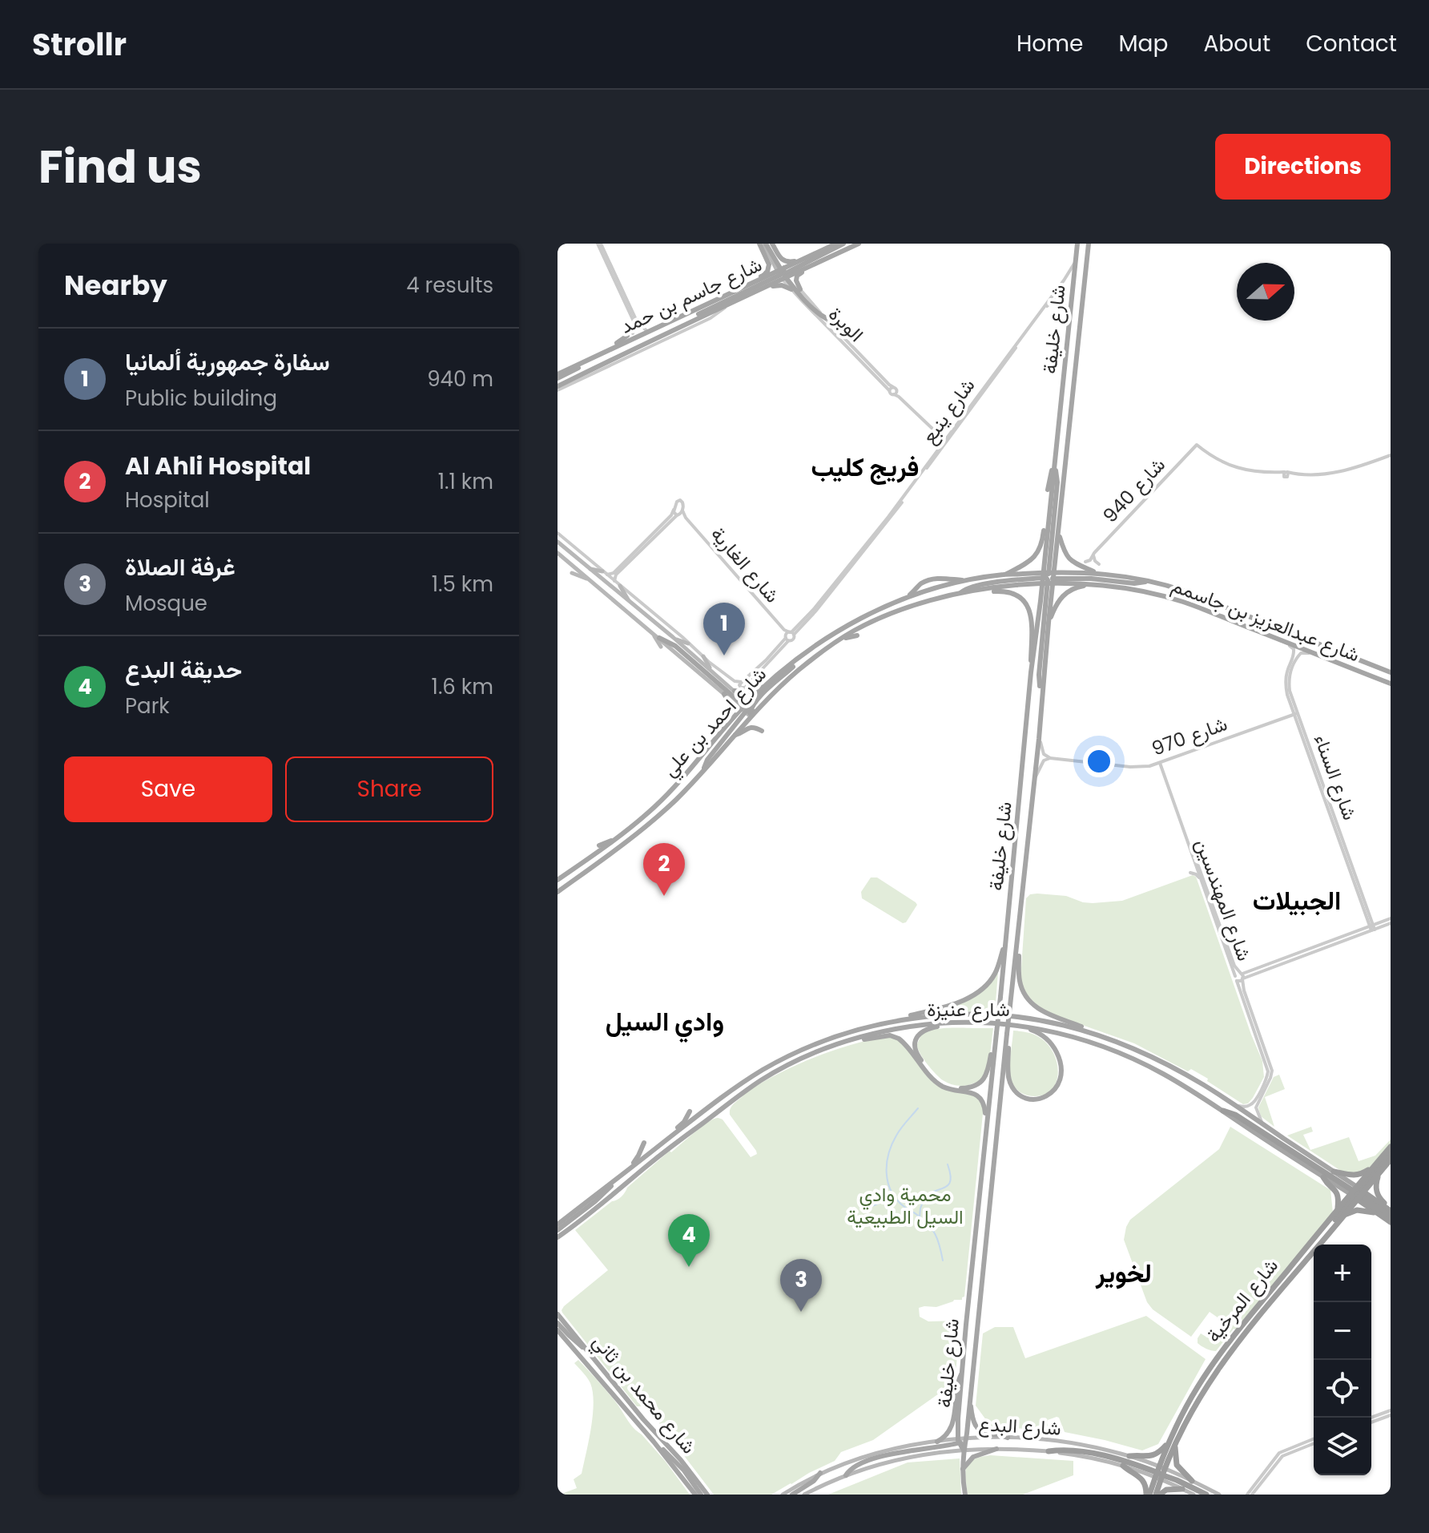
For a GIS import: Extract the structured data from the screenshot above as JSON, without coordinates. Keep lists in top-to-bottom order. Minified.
{"streets":{"highway":["شارع عنيزة","شارع المرخية"],"main road":["شارع جاسم بن حمد","شارع خليفة","شارع عبدالعزيز بن جاسمم","شارع احمد بن علي","شارع محمد بن ثاني","شارع البدع"],"street":["الوبرة","شارع ينبع","شارع 940","شارع الغارية","شارع 970","شارع السناء","شارع المهندسين"]},"crossings":[["شارع جاسم بن حمد","الوبرة"],["الوبرة","شارع ينبع"],["شارع خليفة","شارع ينبع"],["شارع خليفة","شارع عبدالعزيز بن جاسمم"],["شارع خليفة","شارع احمد بن علي"],["شارع خليفة","شارع البدع"],["شارع ينبع","شارع الغارية"],["شارع عبدالعزيز بن جاسمم","شارع احمد بن علي"],["شارع عبدالعزيز بن جاسمم","شارع السناء"],["شارع 970","شارع السناء"],["شارع 970","شارع المهندسين"],["شارع المهندسين","شارع عنيزة"],["شارع عنيزة","شارع المرخية"],["شارع المرخية","شارع البدع"]],"districts":["فريج كليب","الجبيلات","وادي السيل","لخوير"],"parks":["محمية وادي السيل الطبيعية"],"north":"right","page":{"header":"Strollr","nav":["Home","Map","About","Contact"],"title":"Find us","buttons":["Directions",["Save","Share"]],"heading":["Nearby","4 results"],"list":[{"mark":"1","name":"سفارة جمهورية ألمانيا","note":"Public building","value":"940 m"},{"mark":"2","name":"Al Ahli Hospital","note":"Hospital","value":"1.1 km"},{"mark":"3","name":"غرفة الصلاة","note":"Mosque","value":"1.5 km"},{"mark":"4","name":"حديقة البدع","note":"Park","value":"1.6 km"}],"pins":["1","2","4","3"],"map_buttons":["+","−"]}}
